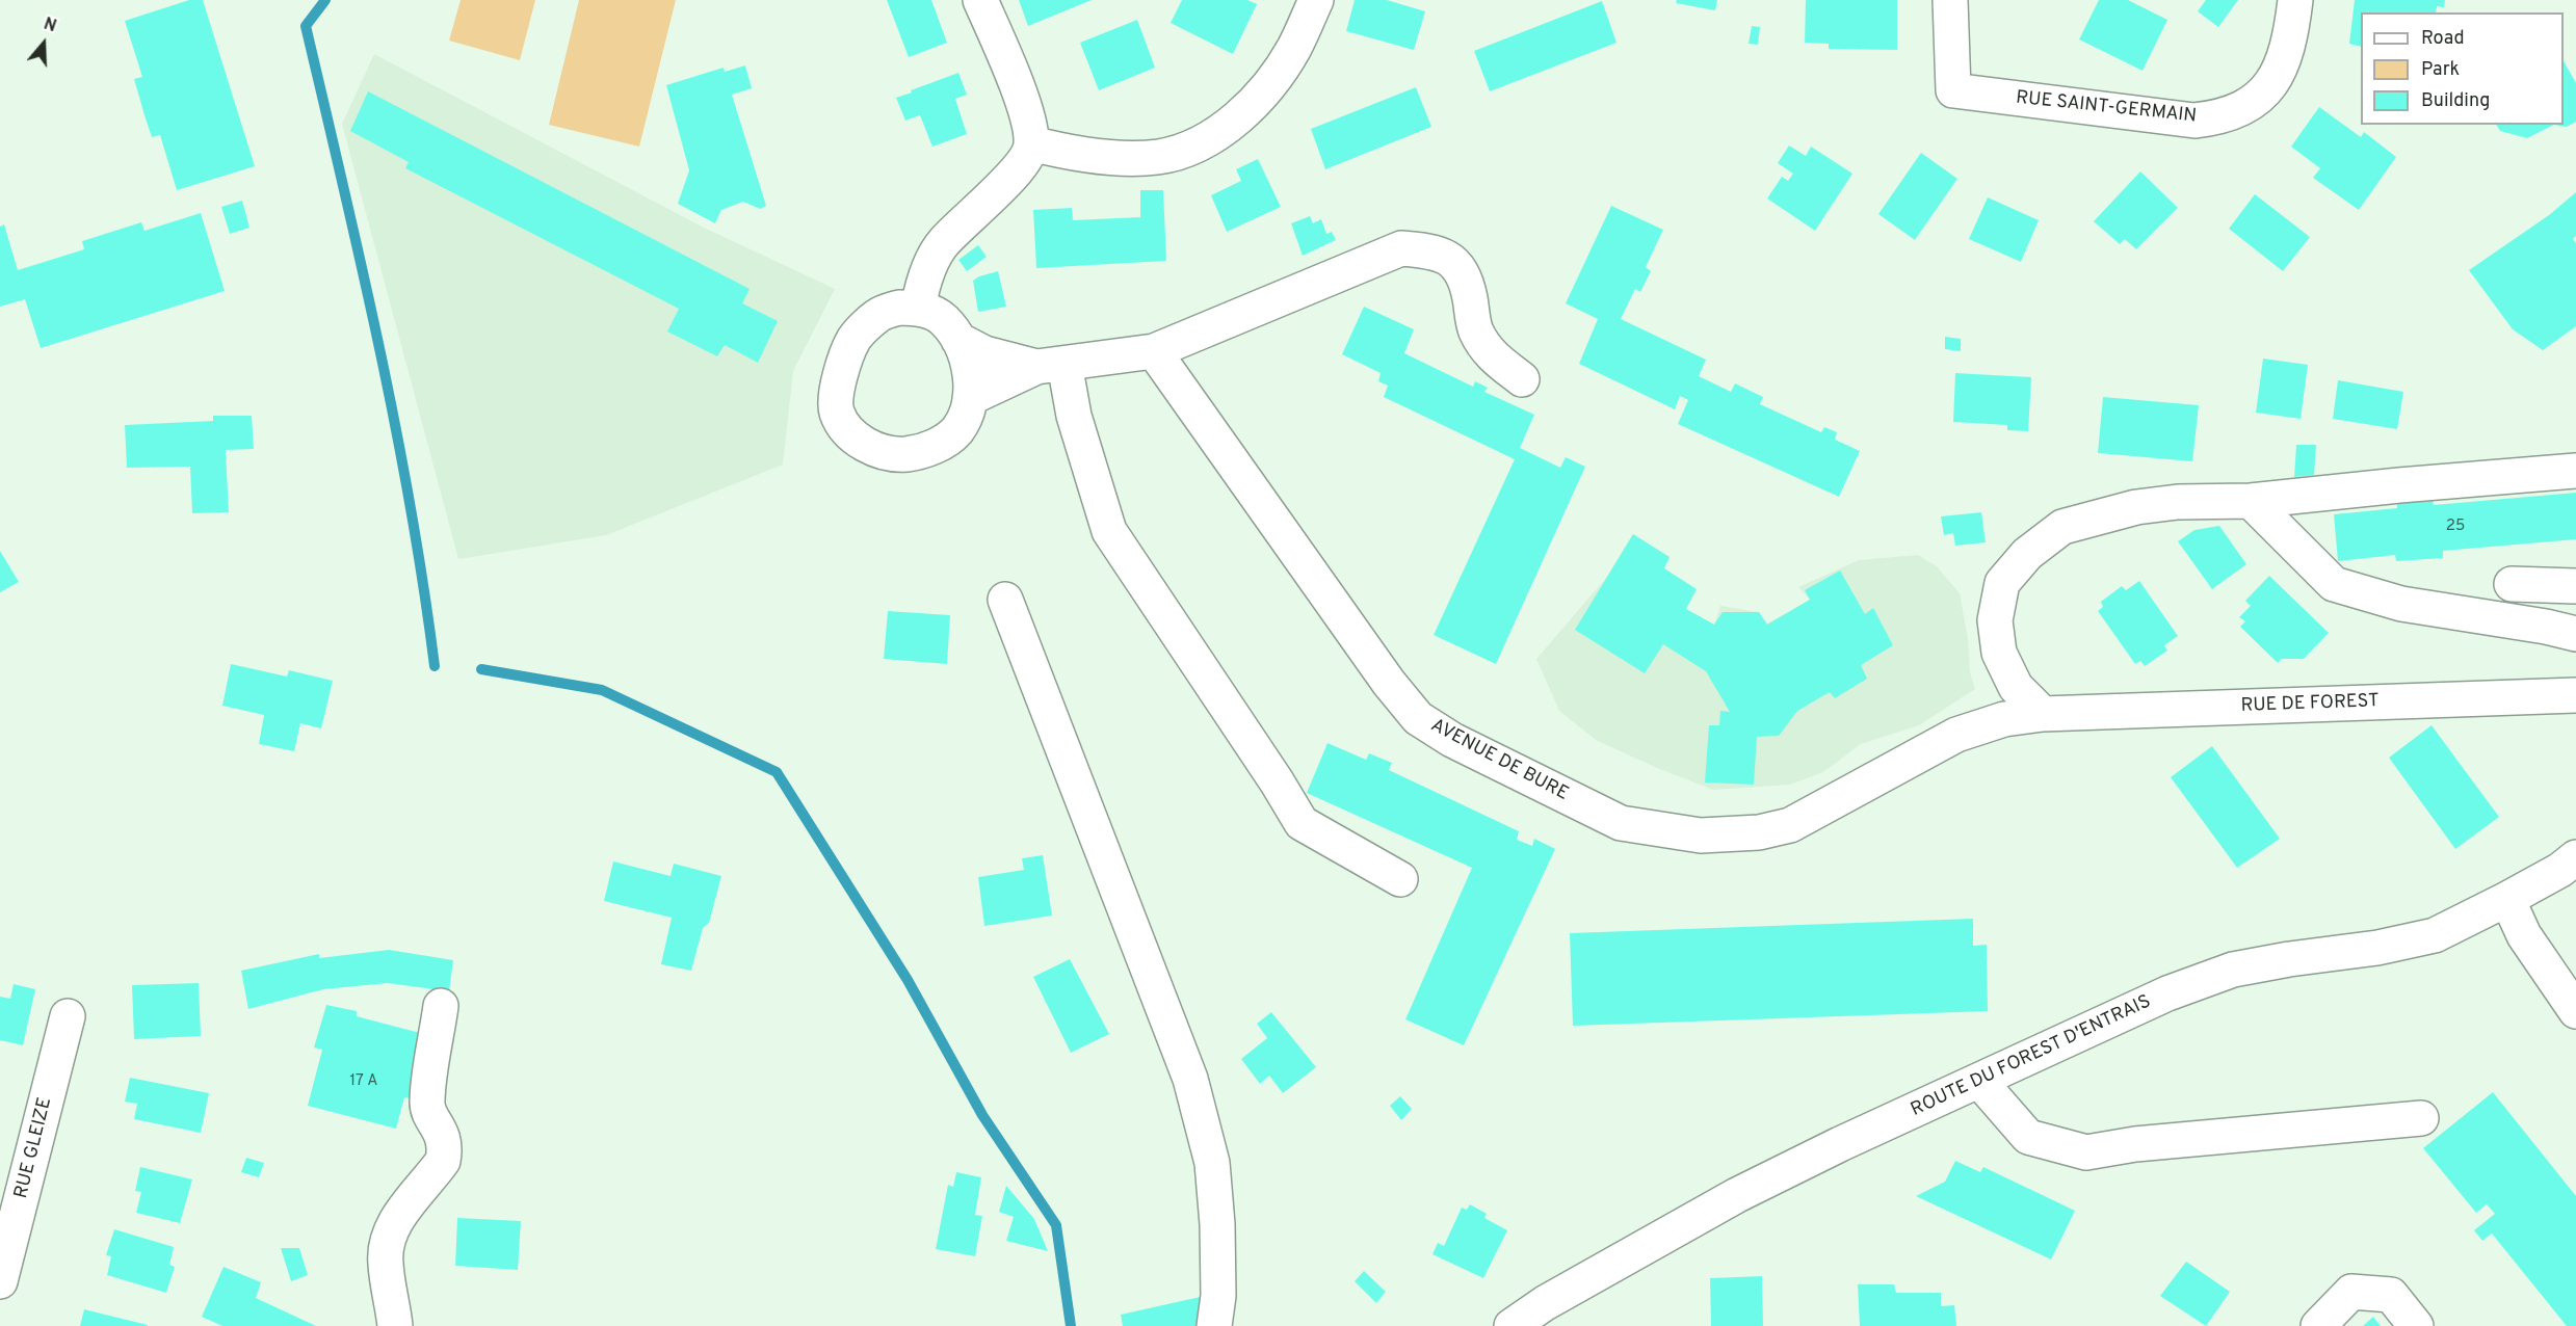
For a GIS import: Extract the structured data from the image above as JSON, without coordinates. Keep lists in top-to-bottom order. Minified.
{"streets":{"street":["RUE SAINT-GERMAIN","RUE DE FOREST","AVENUE DE BURE","ROUTE DU FOREST D'ENTRAIS","RUE GLEIZE"]},"crossings":[["RUE DE FOREST","AVENUE DE BURE"]],"house_numbers":["25","17 A"],"legend":["Road","Park","Building"],"north":"top"}
